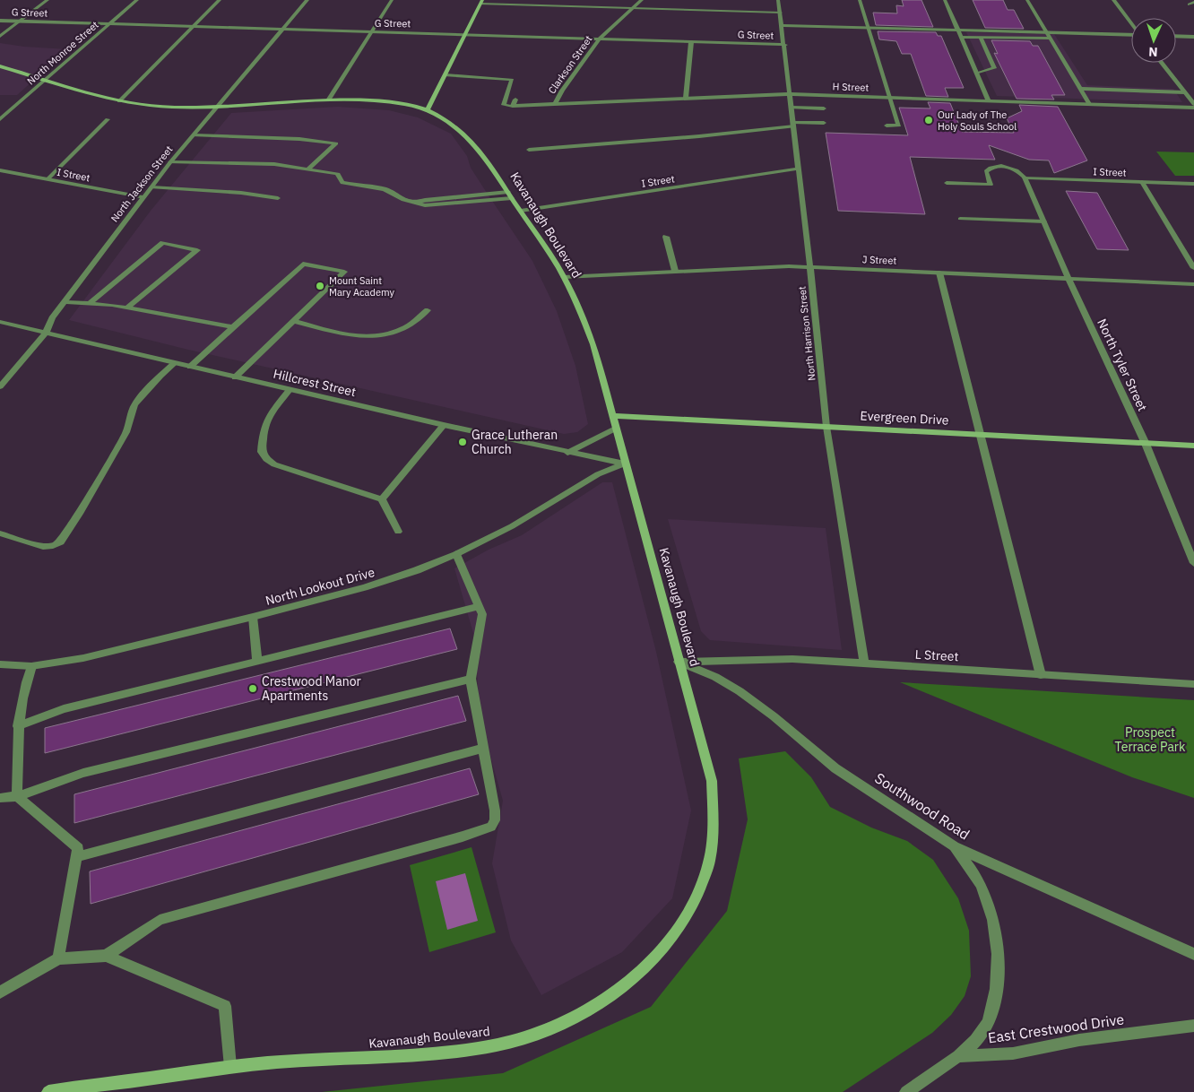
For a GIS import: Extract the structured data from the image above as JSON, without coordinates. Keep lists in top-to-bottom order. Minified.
{"streets":{"street":["G Street","North Monroe Street","Clarkson Street","H Street","I Street","North Jackson Street","Kavanaugh Boulevard","J Street","North Harrison Street","North Tyler Street","Hillcrest Street","Evergreen Drive","North Lookout Drive","L Street","Southwood Road","East Crestwood Drive"]},"crossings":[["G Street","North Monroe Street"],["G Street","Clarkson Street"],["G Street","North Jackson Street"],["G Street","North Harrison Street"],["North Monroe Street","Kavanaugh Boulevard"],["Clarkson Street","H Street"],["H Street","North Harrison Street"],["I Street","North Jackson Street"],["I Street","Kavanaugh Boulevard"],["I Street","North Harrison Street"],["I Street","North Tyler Street"],["North Jackson Street","Kavanaugh Boulevard"],["North Jackson Street","Hillcrest Street"],["Kavanaugh Boulevard","J Street"],["Kavanaugh Boulevard","Hillcrest Street"],["Kavanaugh Boulevard","Evergreen Drive"],["Kavanaugh Boulevard","North Lookout Drive"],["Kavanaugh Boulevard","L Street"],["Kavanaugh Boulevard","Southwood Road"],["J Street","North Harrison Street"],["J Street","North Tyler Street"],["North Harrison Street","Evergreen Drive"],["North Harrison Street","L Street"],["North Tyler Street","Evergreen Drive"],["Hillcrest Street","North Lookout Drive"],["L Street","Southwood Road"]],"parks":["Prospect Terrace Park"],"places":["Our Lady of The Holy Souls School","Mount Saint Mary Academy","Grace Lutheran Church","Crestwood Manor Apartments"],"north":"bottom"}
